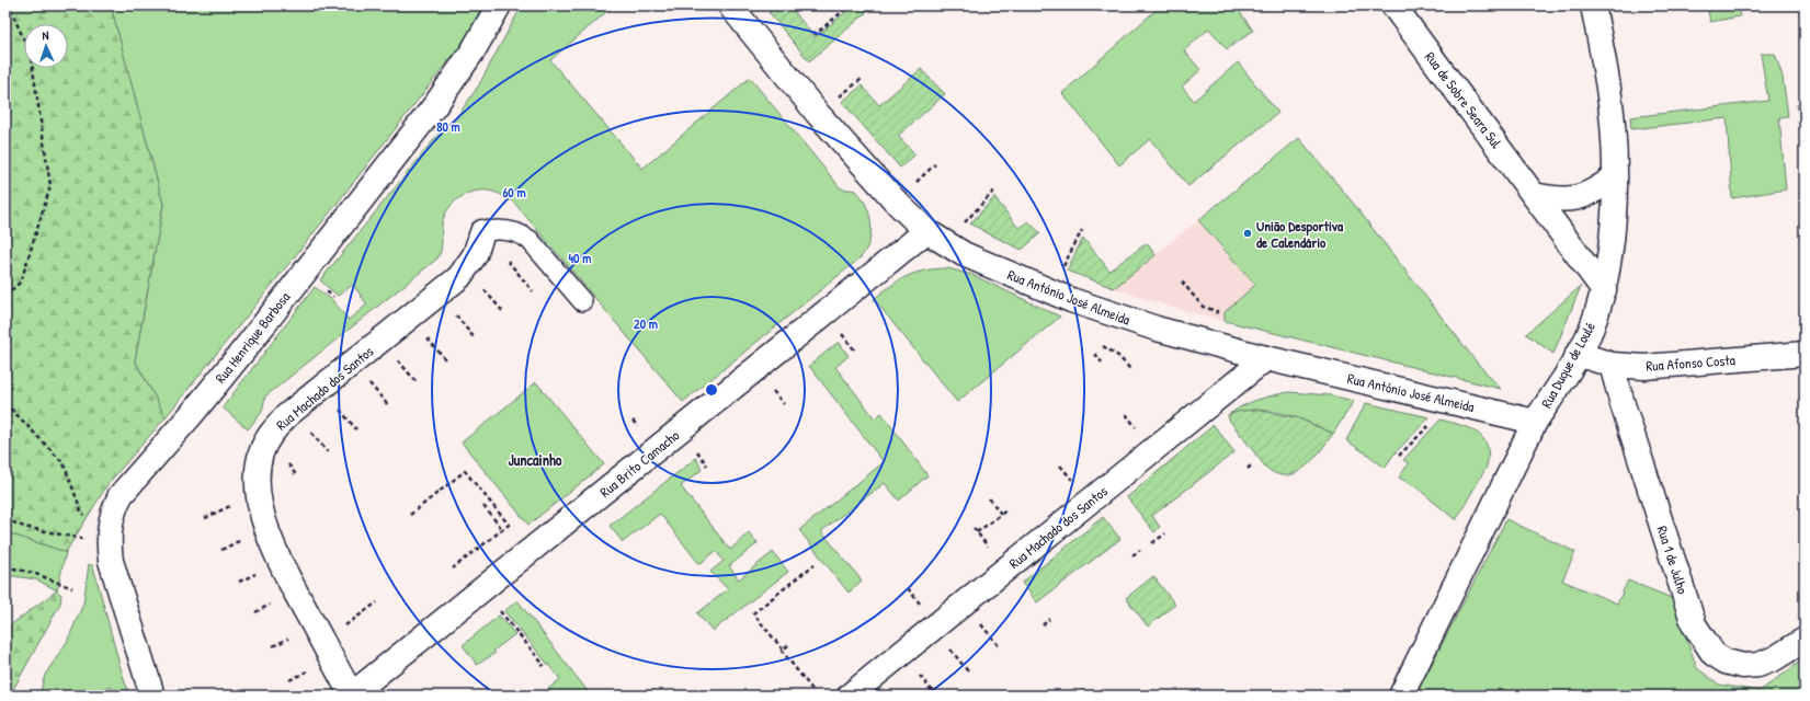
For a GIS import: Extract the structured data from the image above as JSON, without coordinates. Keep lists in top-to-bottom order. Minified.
{"streets":{"street":["Rua de Sobre Seara Sul","Rua António José Almeida","Rua Henrique Barbosa","Rua Afonso Costa","Rua Duque de Loulé","Rua Machado dos Santos","Rua Brito Camacho","Rua 1 de Julho"]},"crossings":[["Rua de Sobre Seara Sul","Rua Duque de Loulé"],["Rua António José Almeida","Rua Duque de Loulé"],["Rua António José Almeida","Rua Machado dos Santos"],["Rua António José Almeida","Rua Brito Camacho"],["Rua Afonso Costa","Rua Duque de Loulé"],["Rua Afonso Costa","Rua 1 de Julho"],["Rua Machado dos Santos","Rua Brito Camacho"]],"districts":["Juncainho"],"places":["União Desportiva de Calendário"],"north":"top","rings":["80 m","60 m","40 m","20 m"]}
